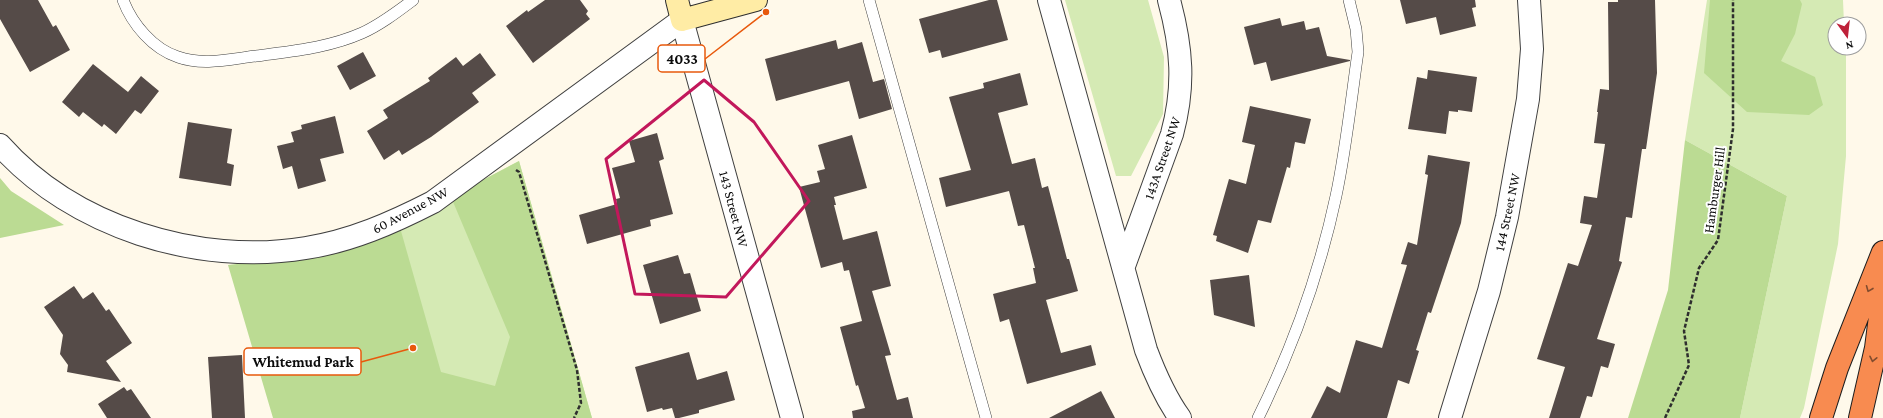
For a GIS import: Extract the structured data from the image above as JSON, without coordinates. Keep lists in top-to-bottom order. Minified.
{"streets":{"street":["143A Street NW","143 Street NW","60 Avenue NW","144 Street NW"],"path":["Hamburger Hill"]},"crossings":[["143 Street NW","60 Avenue NW"]],"places":["4033","Whitemud Park"],"north":"bottom"}
